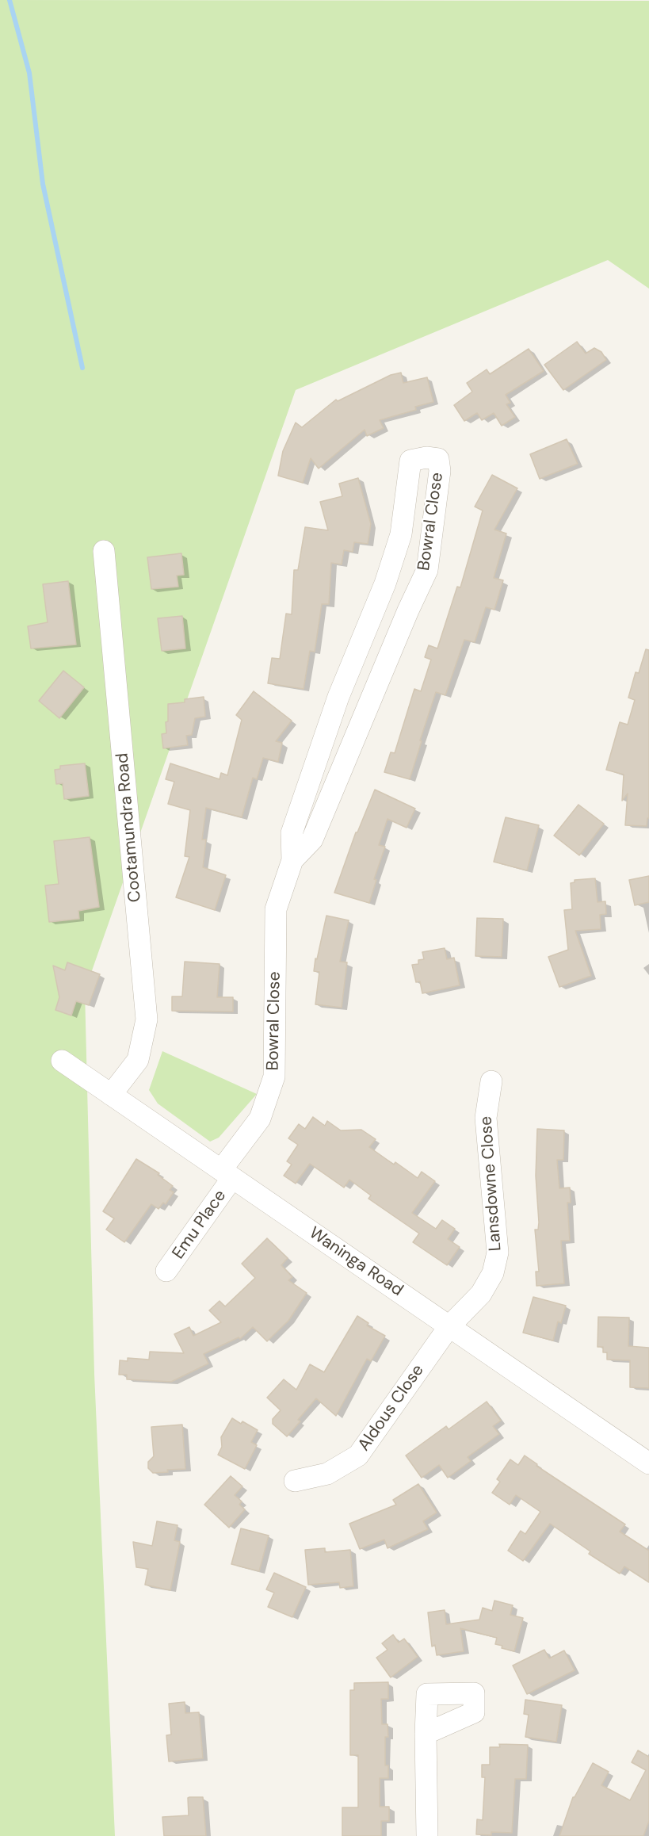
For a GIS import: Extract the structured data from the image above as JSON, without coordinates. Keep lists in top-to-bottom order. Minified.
{"streets":{"street":["Bowral Close","Cootamundra Road","Lansdowne Close","Emu Place","Waninga Road","Aldous Close"]},"crossings":[["Bowral Close","Emu Place"],["Bowral Close","Waninga Road"],["Cootamundra Road","Waninga Road"],["Lansdowne Close","Waninga Road"],["Lansdowne Close","Aldous Close"],["Emu Place","Waninga Road"],["Waninga Road","Aldous Close"]]}
